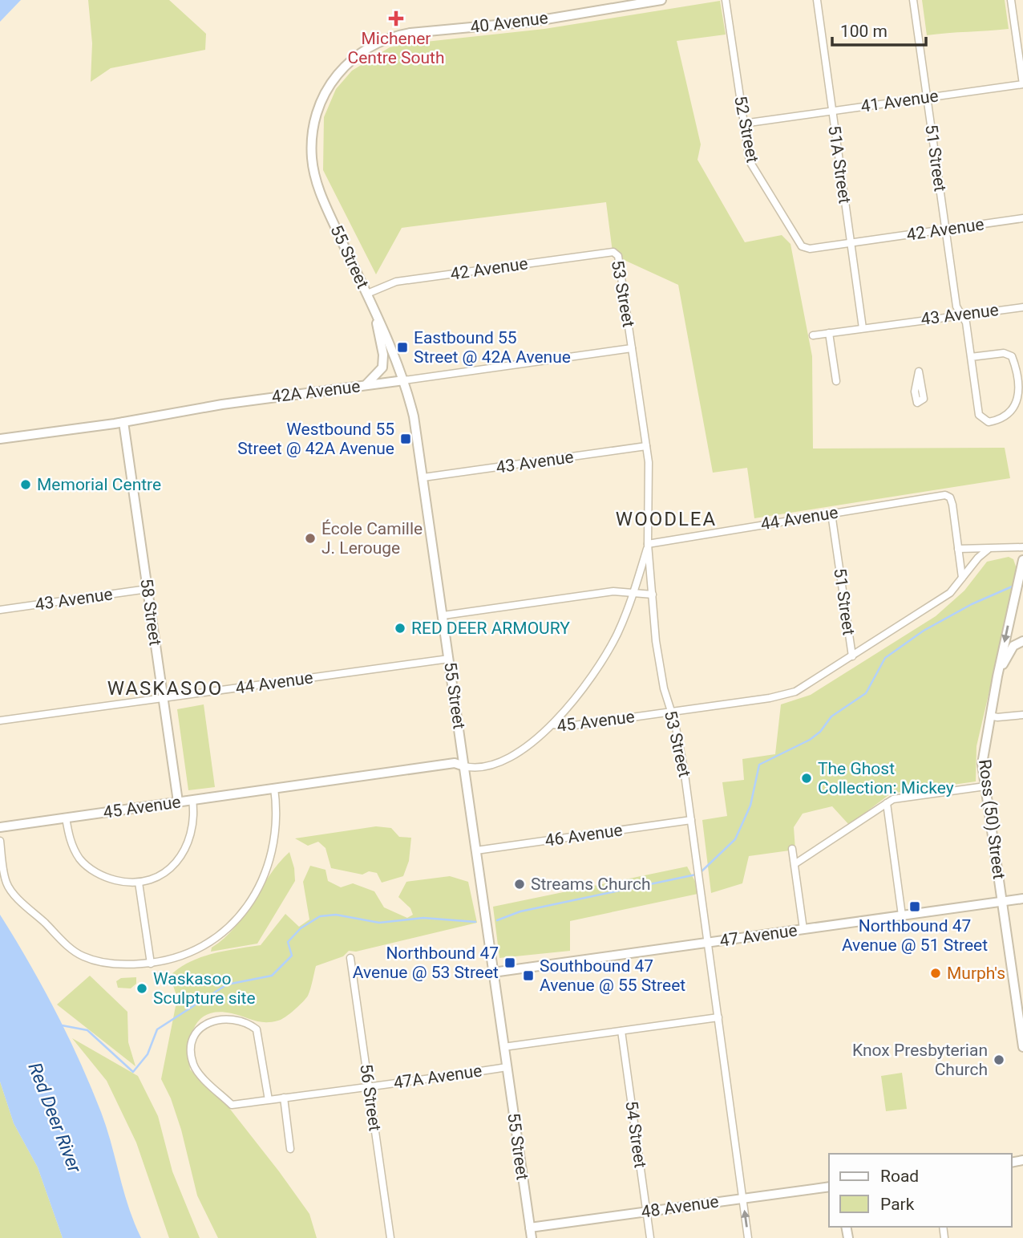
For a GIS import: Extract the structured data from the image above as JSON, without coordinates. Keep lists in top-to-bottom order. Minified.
{"streets":{"street":["40 Avenue","41 Avenue","52 Street","51 Street","51A Street","42 Avenue","55 Street","53 Street","43 Avenue","42A Avenue","44 Avenue","58 Street","45 Avenue","Ross (50) Street","46 Avenue","47 Avenue","47A Avenue","56 Street","54 Street","48 Avenue"]},"crossings":[["40 Avenue","55 Street"],["41 Avenue","52 Street"],["41 Avenue","51 Street"],["41 Avenue","51A Street"],["52 Street","42 Avenue"],["51 Street","42 Avenue"],["51 Street","43 Avenue"],["51 Street","44 Avenue"],["51 Street","45 Avenue"],["51A Street","42 Avenue"],["51A Street","43 Avenue"],["42 Avenue","55 Street"],["42 Avenue","53 Street"],["55 Street","43 Avenue"],["55 Street","42A Avenue"],["55 Street","44 Avenue"],["55 Street","45 Avenue"],["55 Street","46 Avenue"],["55 Street","47 Avenue"],["55 Street","47A Avenue"],["55 Street","48 Avenue"],["53 Street","43 Avenue"],["53 Street","42A Avenue"],["53 Street","44 Avenue"],["53 Street","45 Avenue"],["53 Street","46 Avenue"],["53 Street","47 Avenue"],["53 Street","48 Avenue"],["43 Avenue","58 Street"],["42A Avenue","58 Street"],["44 Avenue","58 Street"],["58 Street","45 Avenue"],["Ross (50) Street","47 Avenue"],["47A Avenue","56 Street"],["54 Street","48 Avenue"]],"districts":["WOODLEA","WASKASOO"],"water":["Red Deer River"],"places":{"health":["Michener Centre South"],"transit":["Eastbound 55 Street @ 42A Avenue","Westbound 55 Street @ 42A Avenue","Northbound 47 Avenue @ 51 Street","Northbound 47 Avenue @ 53 Street","Southbound 47 Avenue @ 55 Street"],"other":["Memorial Centre","École Camille J. Lerouge","RED DEER ARMOURY","The Ghost Collection: Mickey","Streams Church","Murph's","Waskasoo Sculpture site","Knox Presbyterian Church"]},"legend":["Road","Park"],"scale_bar":"100 m"}
